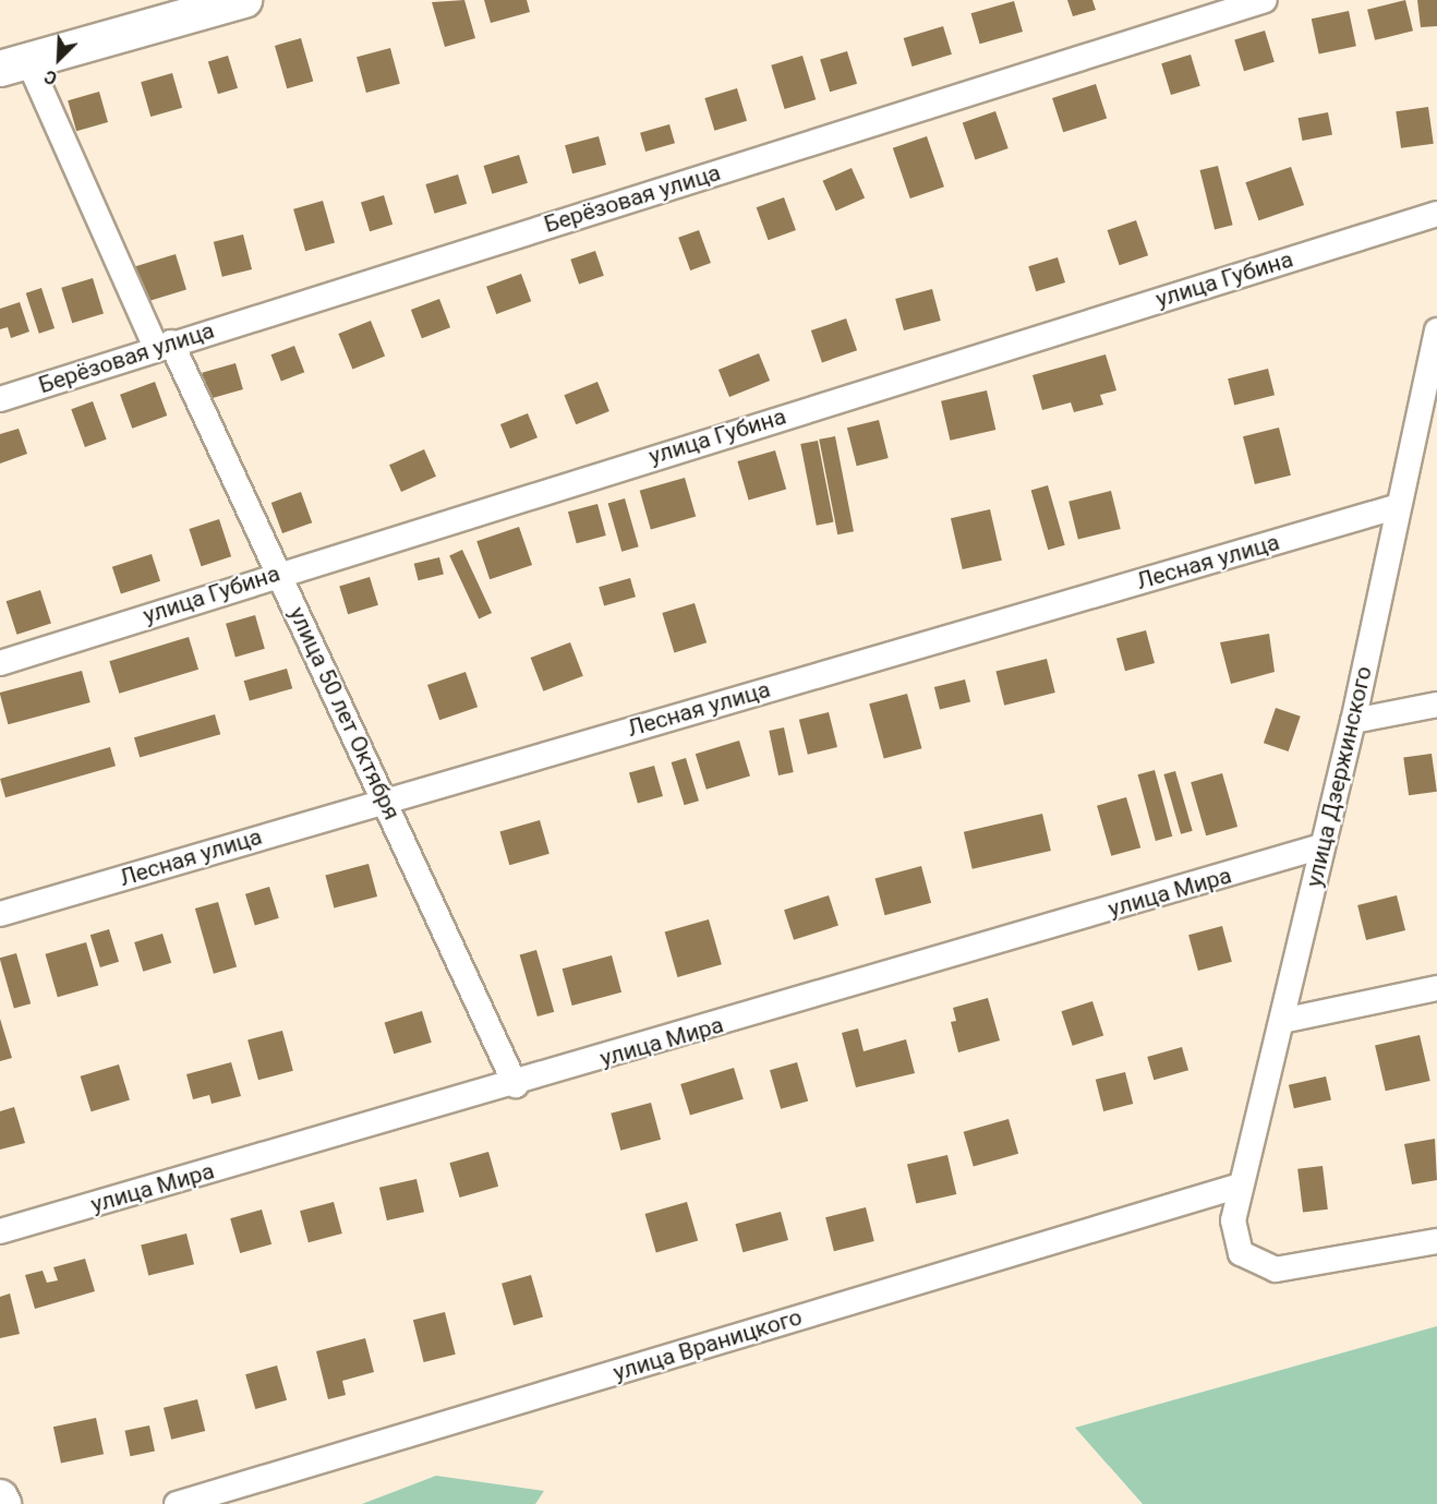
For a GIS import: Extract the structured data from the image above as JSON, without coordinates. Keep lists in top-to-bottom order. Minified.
{"streets":{"street":["Берёзовая улица","улица Губина","Лесная улица","улица 50 лет Октября","улица Дзержинского","улица Мира","улица Враницкого"]},"crossings":[["Берёзовая улица","улица 50 лет Октября"],["улица Губина","улица 50 лет Октября"],["Лесная улица","улица 50 лет Октября"],["Лесная улица","улица Дзержинского"],["улица 50 лет Октября","улица Мира"],["улица Дзержинского","улица Мира"],["улица Дзержинского","улица Враницкого"]],"north":"bottom left"}
